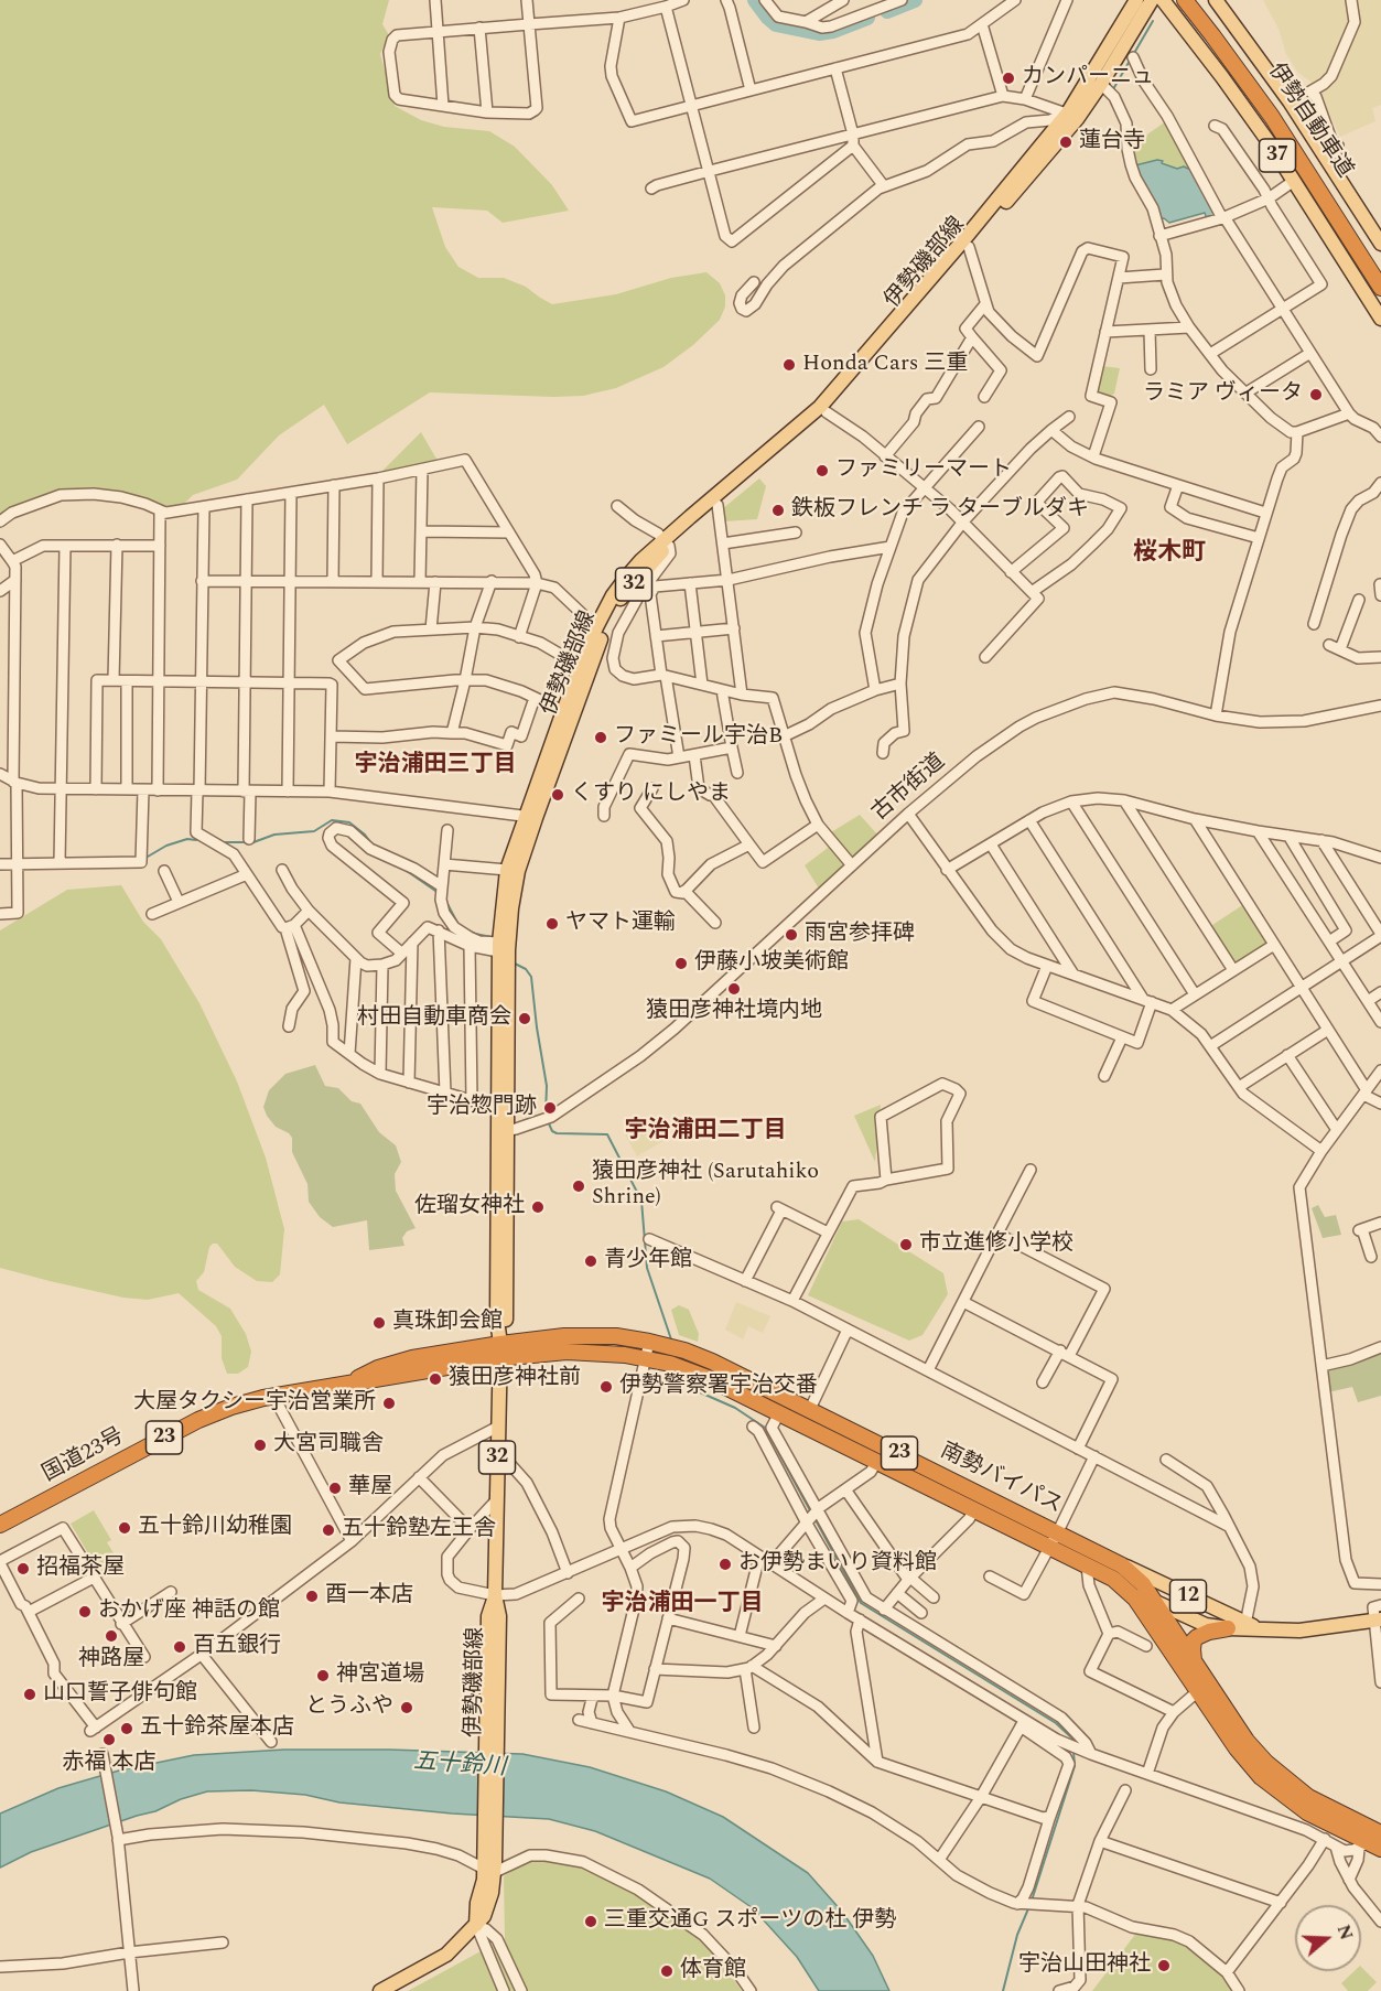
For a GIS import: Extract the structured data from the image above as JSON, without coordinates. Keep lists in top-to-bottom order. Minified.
{"streets":{"highway":["伊勢自動車道","23","国道23号","南勢バイパス"],"main road":["37","伊勢磯部線","32","12"],"street":["古市街道"]},"crossings":[["伊勢磯部線","古市街道"],["伊勢磯部線","国道23号"],["伊勢磯部線","南勢バイパス"],["国道23号","南勢バイパス"],["南勢バイパス","12"]],"districts":["桜木町","宇治浦田三丁目","宇治浦田二丁目","宇治浦田一丁目"],"water":["五十鈴川"],"places":["カンパーニュ","蓮台寺","Honda Cars 三重","ラミア ヴィータ","ファミリーマート","鉄板フレンチ ラ ターブルダキ","ファミール宇治B","くすり にしやま","ヤマト運輸","雨宮参拝碑","伊藤小坡美術館","猿田彦神社境内地","村田自動車商会","宇治惣門跡","猿田彦神社 (Sarutahiko Shrine)","佐瑠女神社","市立進修小学校","青少年館","真珠卸会館","猿田彦神社前","伊勢警察署宇治交番","大屋タクシー宇治営業所","大宮司職舎","華屋","五十鈴川幼稚園","五十鈴塾左王舎","お伊勢まいり資料館","招福茶屋","酉一本店","おかげ座 神話の館","神路屋","百五銀行","神宮道場","山口誓子俳句館","とうふや","五十鈴茶屋本店","赤福 本店","三重交通G スポーツの杜 伊勢","宇治山田神社","体育館"],"north":"right"}
